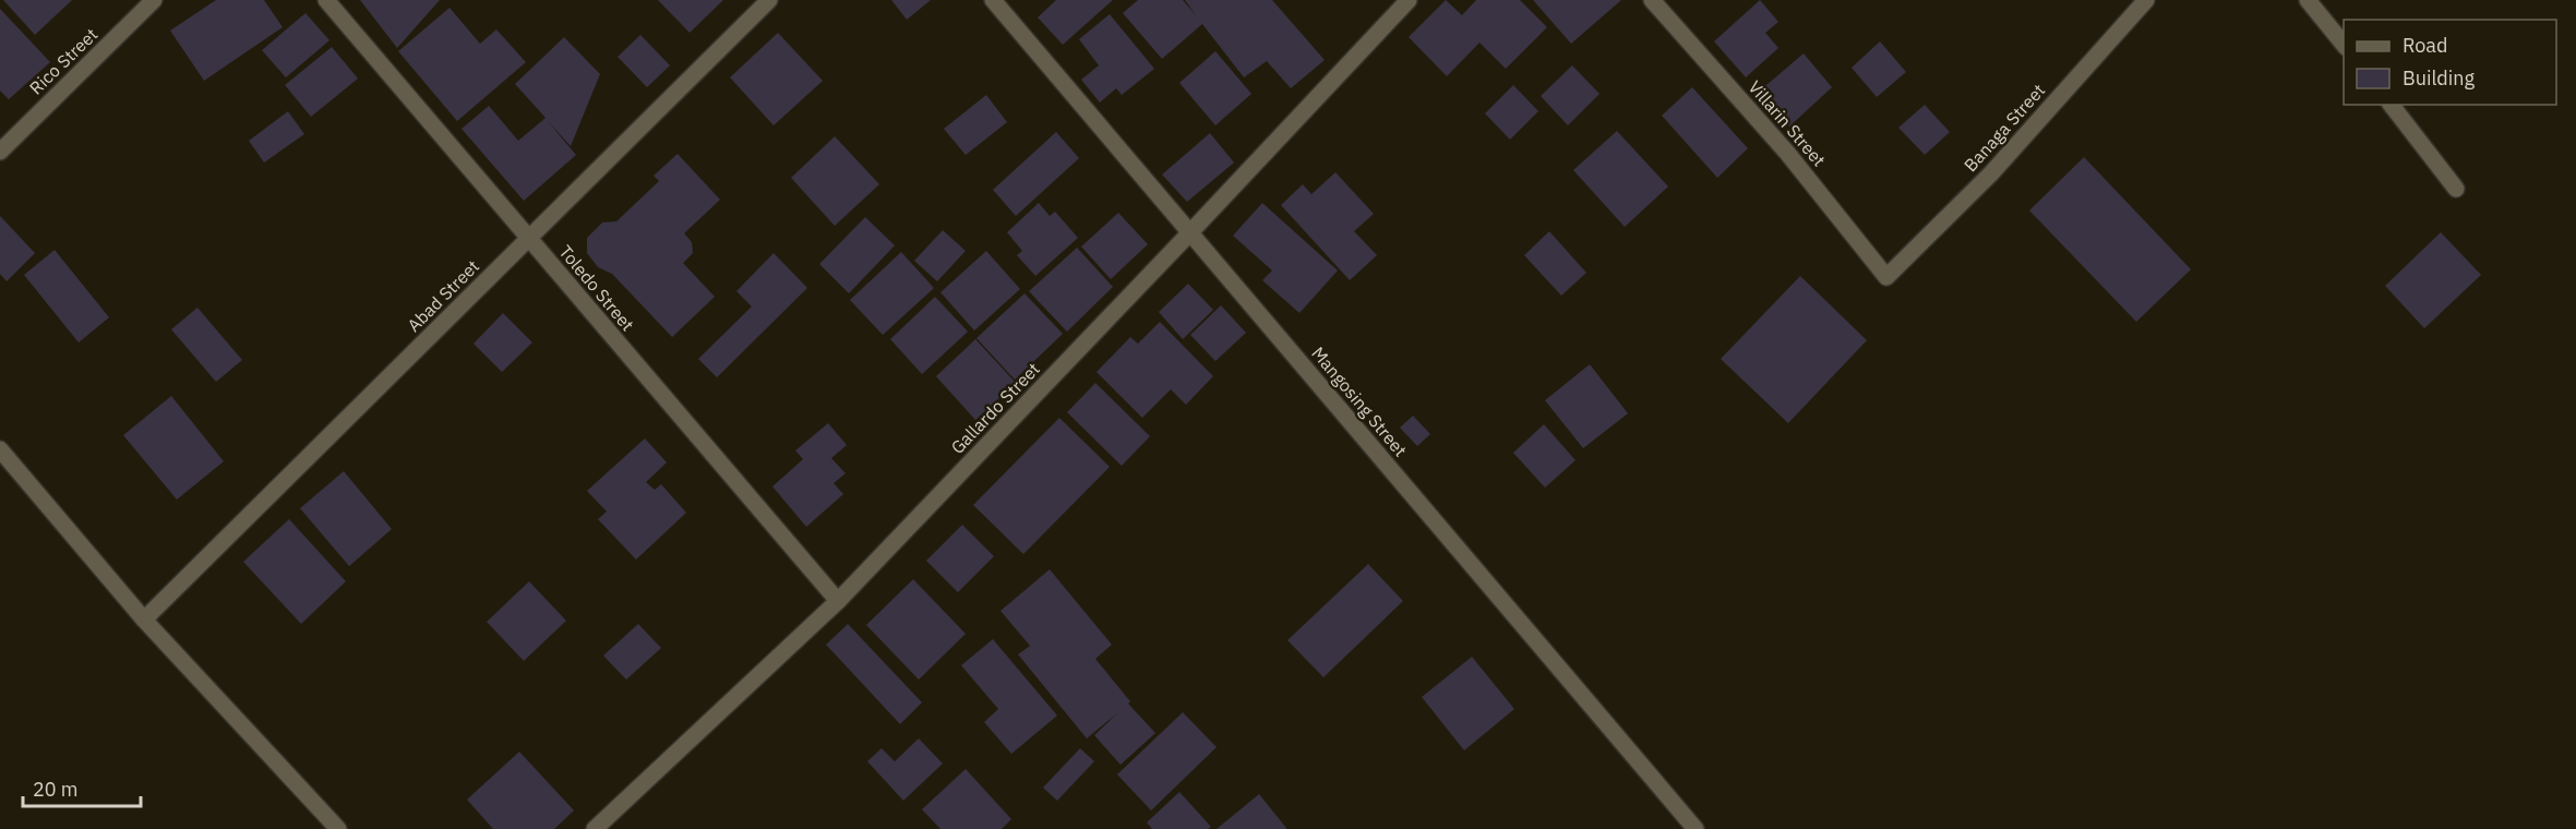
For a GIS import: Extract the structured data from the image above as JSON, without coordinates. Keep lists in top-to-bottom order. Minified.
{"streets":{"street":["Rico Street","Villarin Street","Banaga Street","Toledo Street","Abad Street","Mangosing Street","Gallardo Street"]},"crossings":[["Villarin Street","Banaga Street"],["Toledo Street","Abad Street"],["Toledo Street","Gallardo Street"],["Mangosing Street","Gallardo Street"]],"legend":["Road","Building"],"scale_bar":"20 m"}
